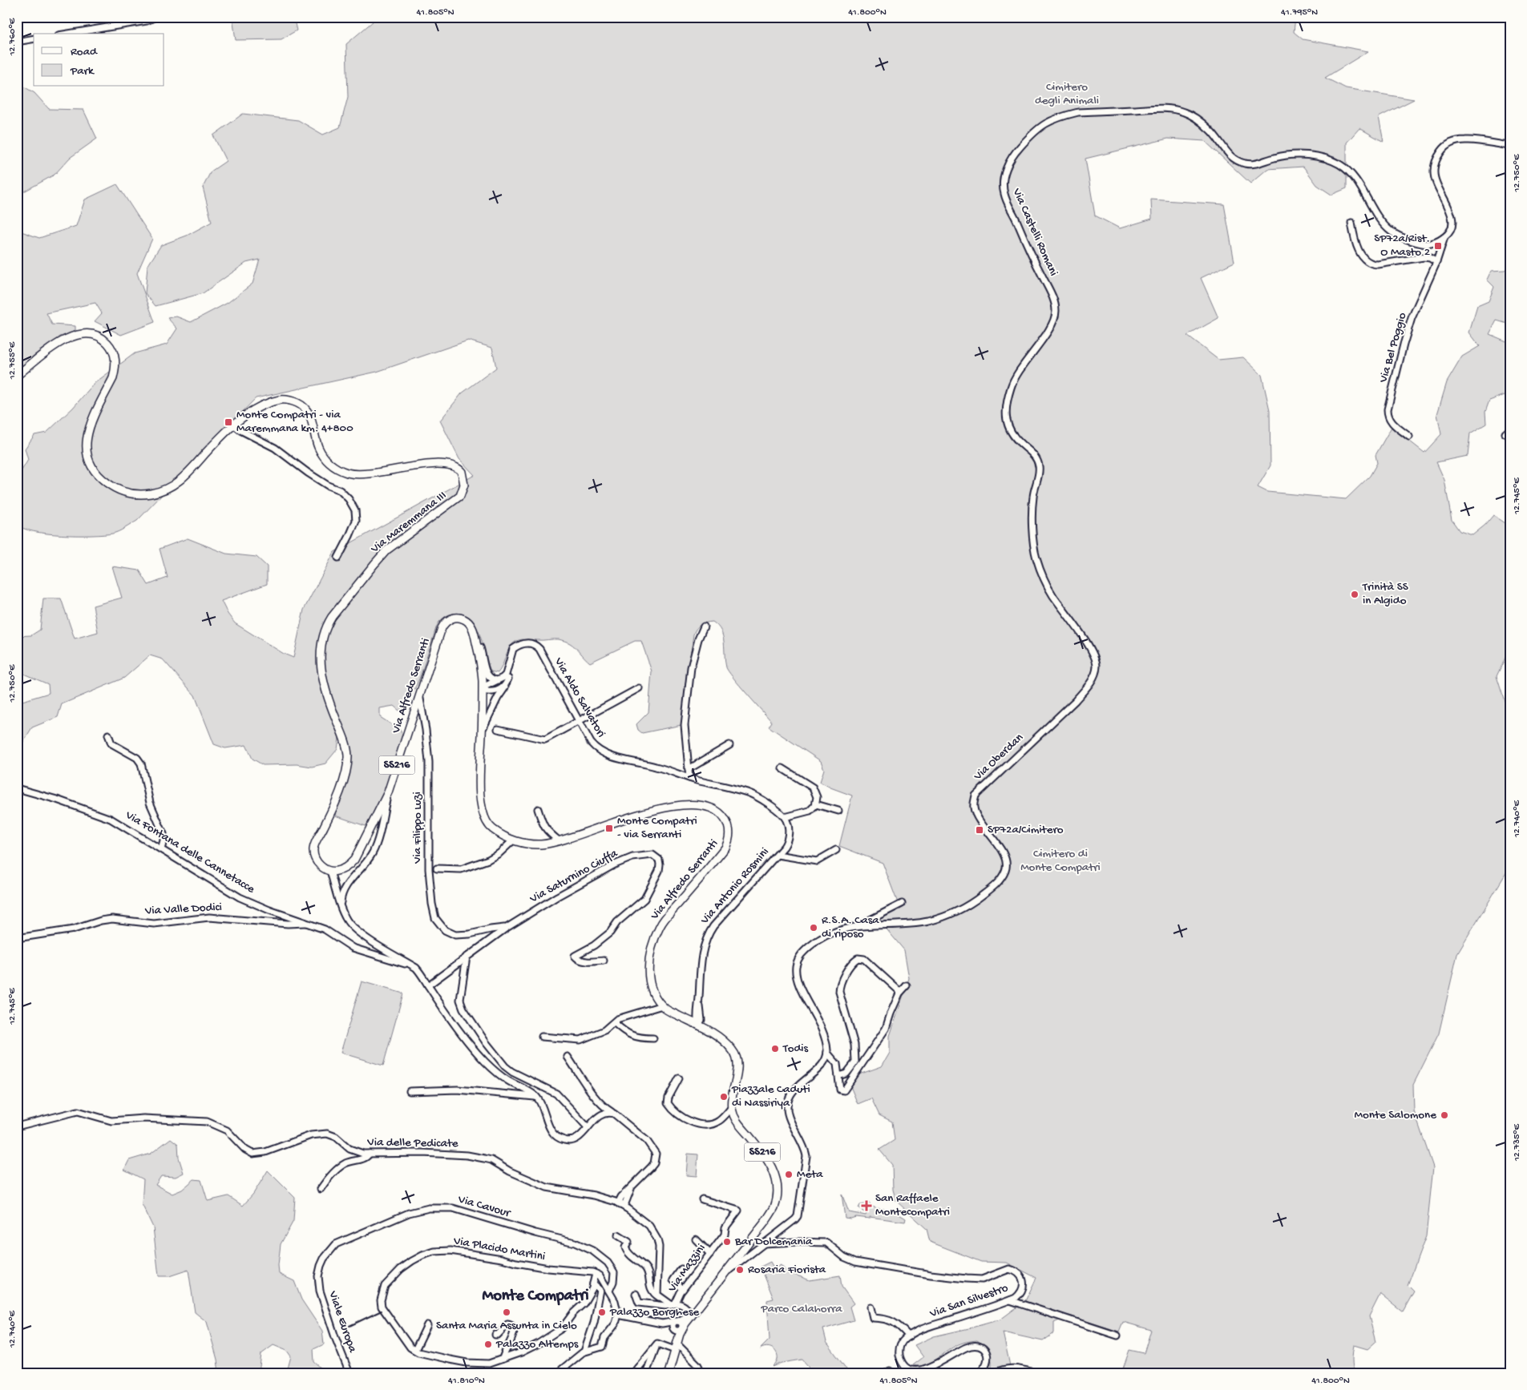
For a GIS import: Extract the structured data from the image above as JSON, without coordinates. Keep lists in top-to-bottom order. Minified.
{"streets":{"main road":["Via Maremmana III","Via Alfredo Serranti","SS216"],"street":["Via Castelli Romani","Via Bel Poggio","Via Aldo Salvatori","Via Oberdan","Via Filippo Luzi","Via Fontana delle Cannetacce","Via Saturnino Ciuffa","Via Antonio Rosmini","Via Valle Dodici","Via delle Pedicate","Via Cavour","Via Placido Martini","Via Mazzini","Via San Silvestro","Viale Europa"]},"crossings":[["Via Castelli Romani","Via Bel Poggio"],["Via Castelli Romani","Via Oberdan"],["Via Maremmana III","Via Alfredo Serranti"],["Via Alfredo Serranti","SS216"],["Via Alfredo Serranti","Via Filippo Luzi"],["Via Alfredo Serranti","Via Antonio Rosmini"],["Via Filippo Luzi","Via Saturnino Ciuffa"],["Via Fontana delle Cannetacce","Via Valle Dodici"],["Via Cavour","Viale Europa"]],"districts":["Monte Compatri"],"parks":["Cimitero degli Animali","Cimitero di Monte Compatri","Parco Calahorra"],"places":{"transit":["SP72a/Rist. O Masto 2","Monte Compatri - via Maremmana km. 4+800","Monte Compatri - via Serranti","SP72a/Cimitero"],"other":["Trinità SS in Algido","R.S.A. Casa di riposo","Todis","Piazzale Caduti di Nassiriya","Monte Salomone","Meta","Bar Dolcemania","Rosaria Fiorista","Santa Maria Assunta in Cielo","Palazzo Borghese","Palazzo Altemps"],"health":["San Raffaele Montecompatri"]},"legend":["Road","Park"],"coordinates":["41.805°N","41.800°N","41.795°N","12.760°E","12.750°E","12.755°E","12.745°E","12.740°E","12.735°E","41.810°N"]}
